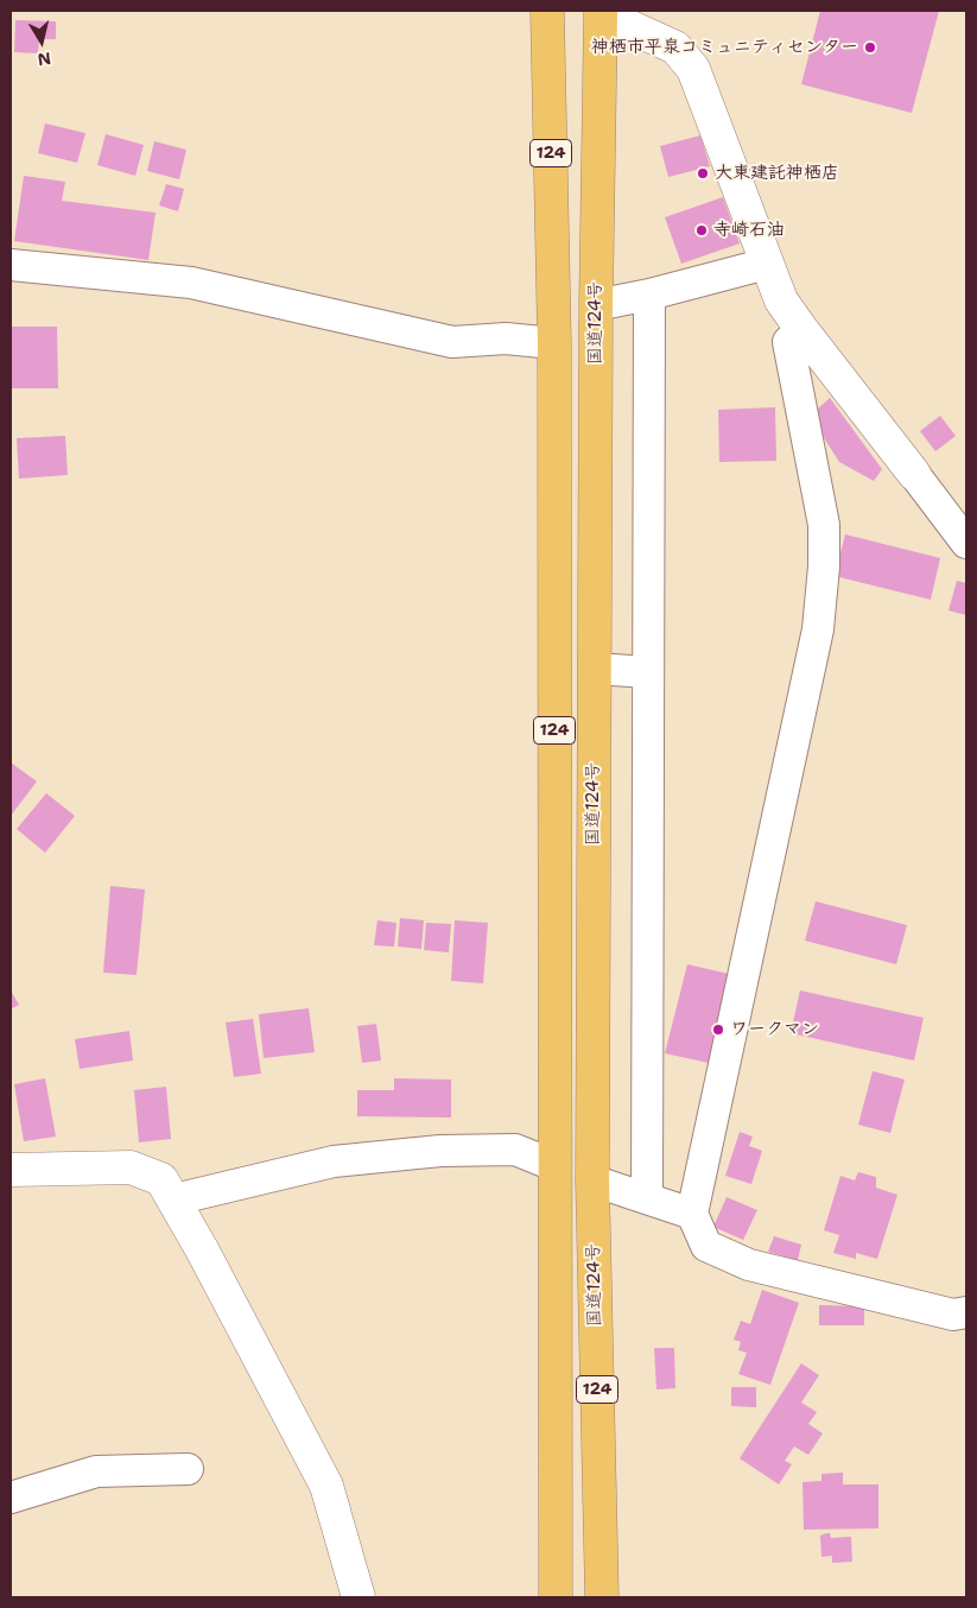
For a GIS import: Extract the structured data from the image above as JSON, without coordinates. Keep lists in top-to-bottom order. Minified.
{"streets":{"highway":["124","国道124号"]},"places":["神栖市平泉コミュニティセンター","大東建託神栖店","寺崎石油","ワークマン"],"north":"bottom"}
